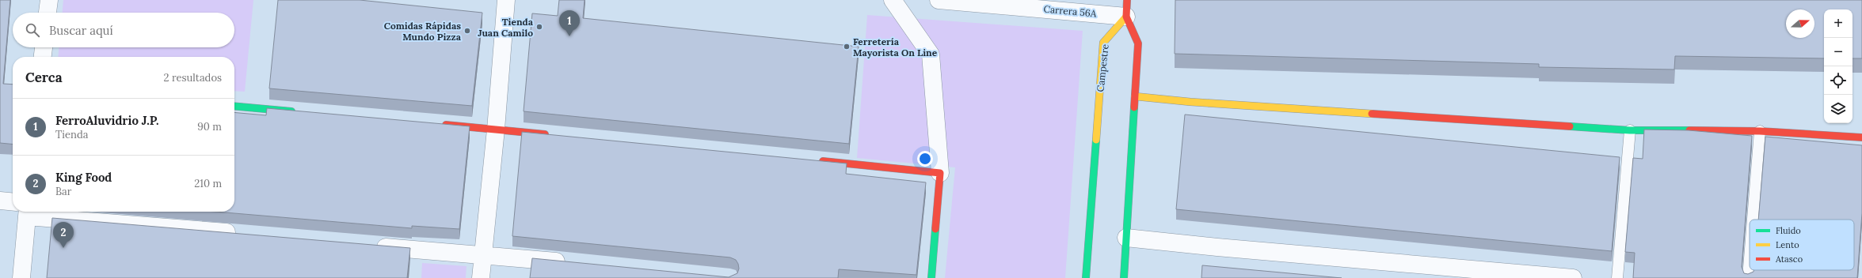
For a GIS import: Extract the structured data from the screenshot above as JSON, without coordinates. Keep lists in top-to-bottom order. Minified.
{"streets":{"street":["Carrera 56A","Campestre"]},"crossings":[["Carrera 56A","Campestre"]],"places":["Tienda Juan Camilo","Comidas Rápidas Mundo Pizza","Ferretería Mayorista On Line"],"legend":["Fluido","Lento","Atasco"],"north":"right","page":{"map_buttons":["+","−"],"pins":["1","2"],"search":"Buscar aquí","heading":["Cerca","2 resultados"],"list":[{"mark":"1","name":"FerroAluvidrio J.P.","note":"Tienda","value":"90 m"},{"mark":"2","name":"King Food","note":"Bar","value":"210 m"}]}}
